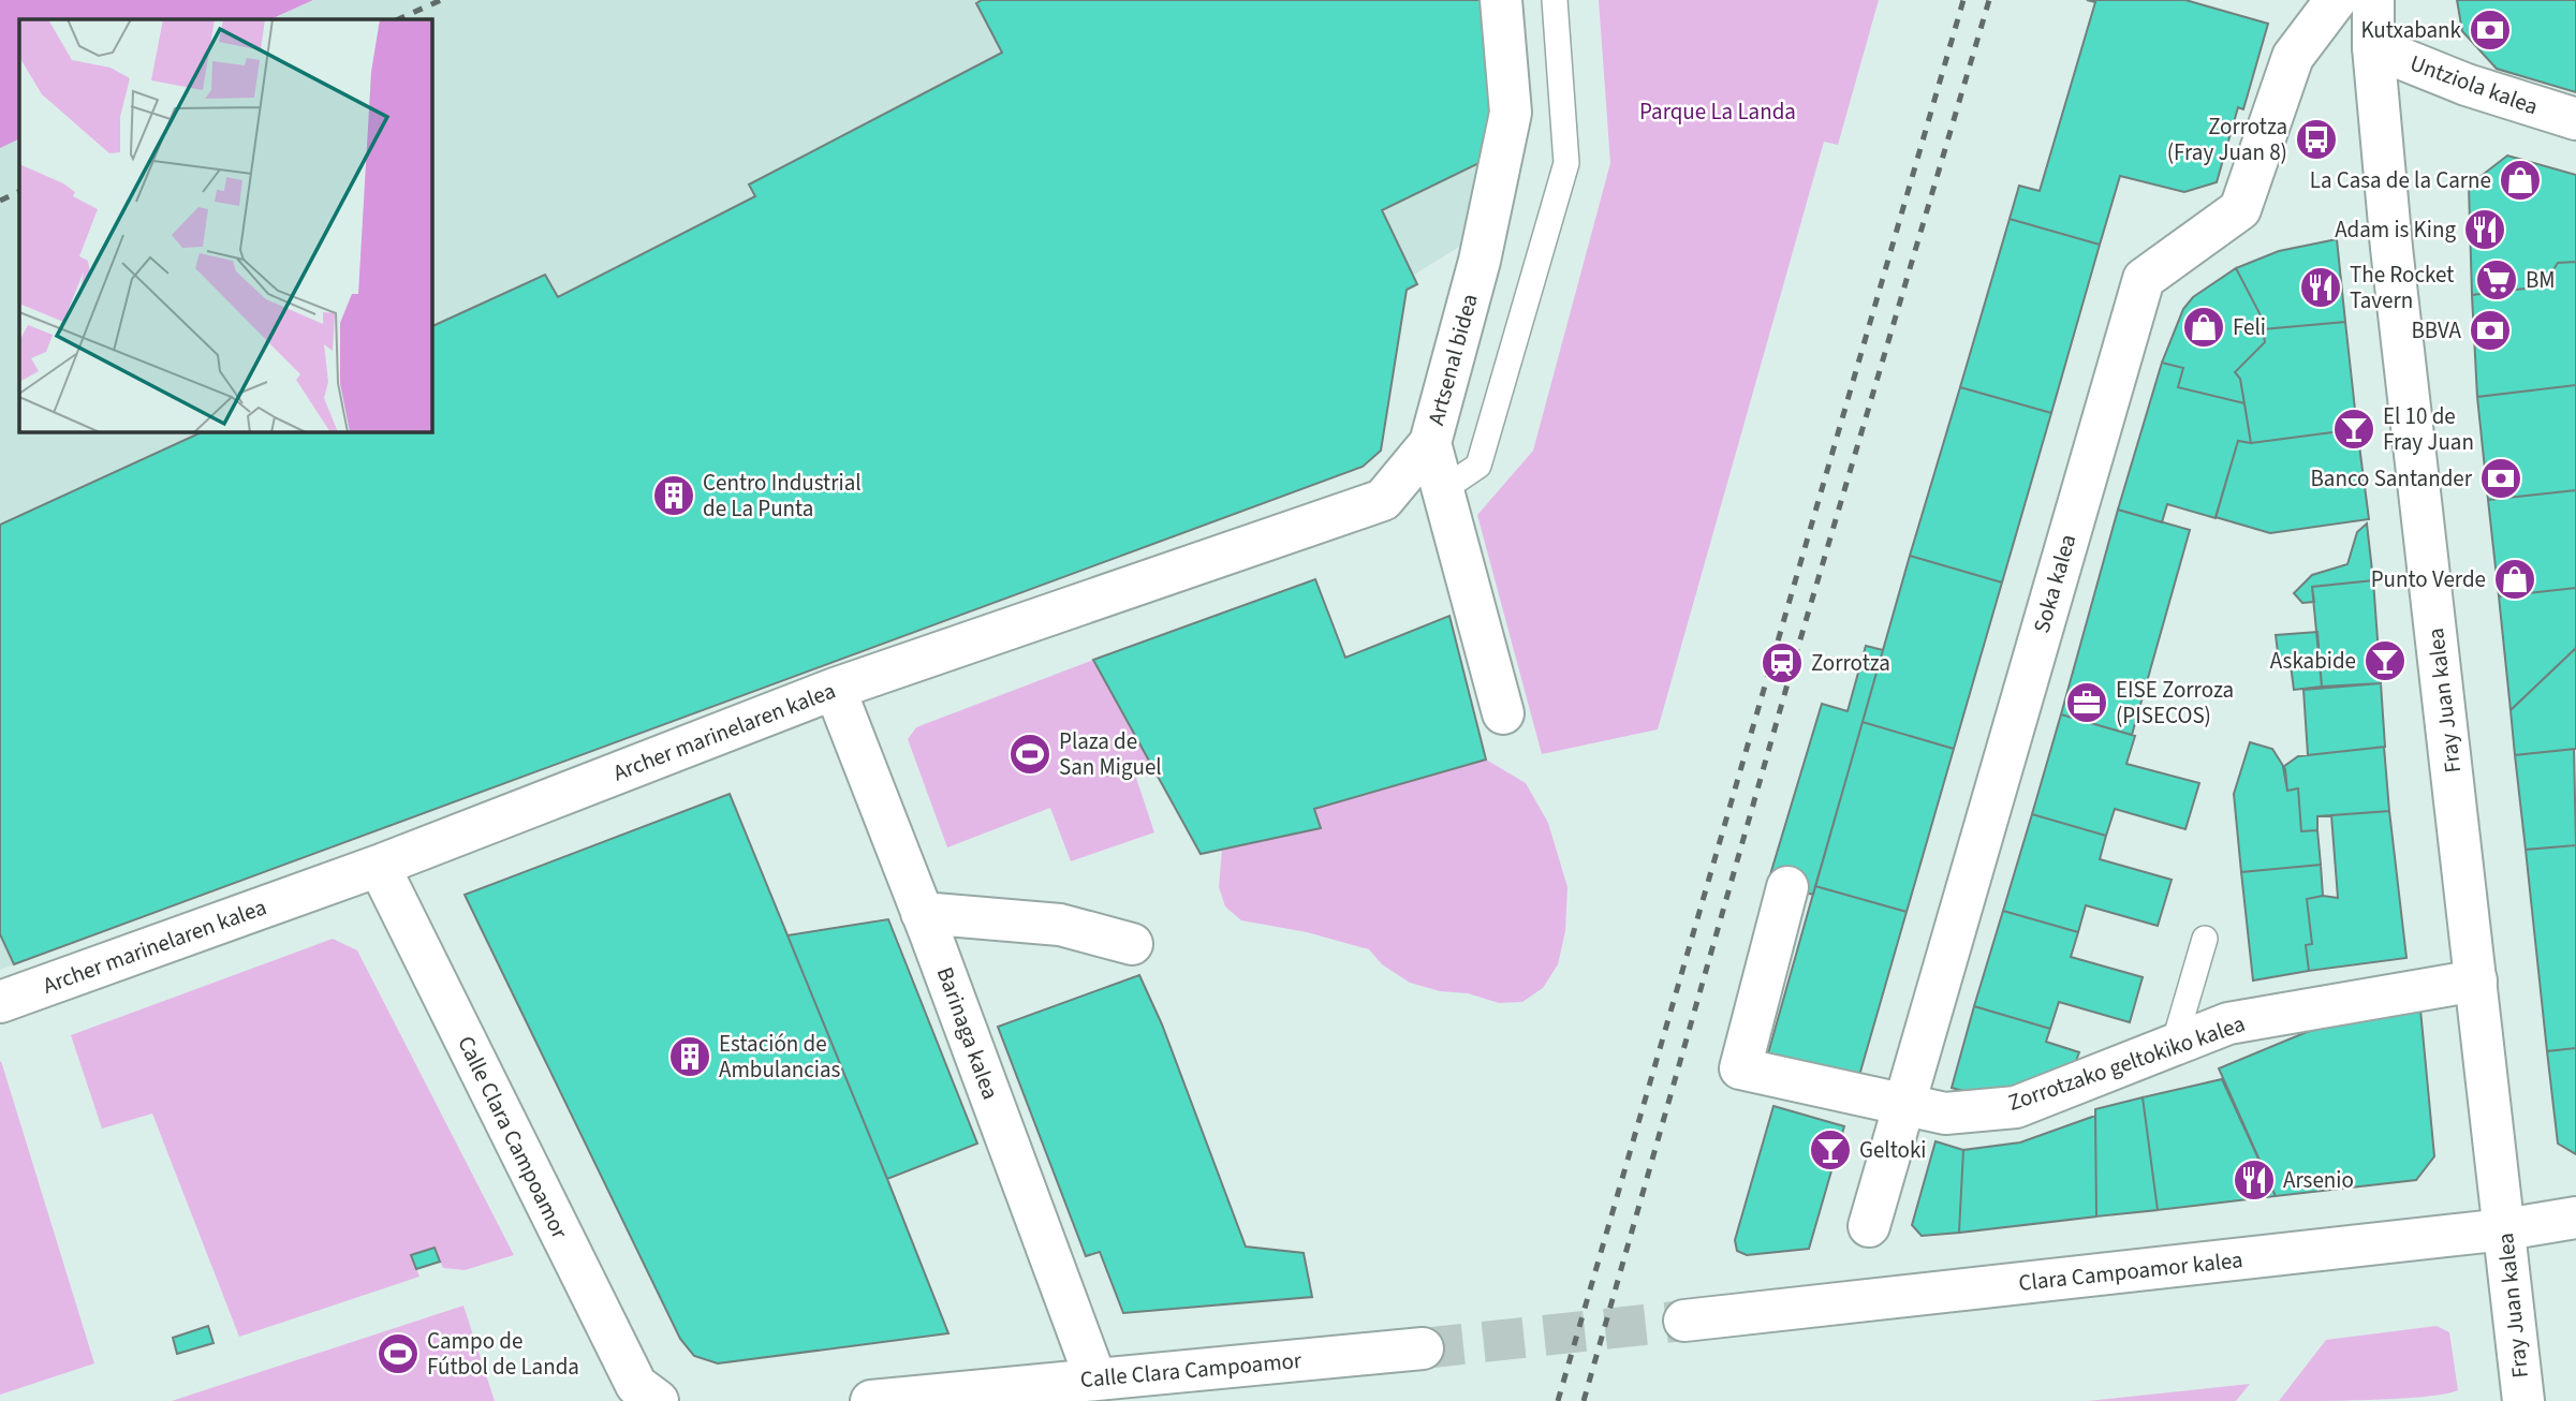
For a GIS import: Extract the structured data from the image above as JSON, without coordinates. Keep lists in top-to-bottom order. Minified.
{"streets":{"street":["Untziola kalea","Artsenal bidea","Soka kalea","Fray Juan kalea","Archer marinelaren kalea","Barinaga kalea","Zorrotzako geltokiko kalea","Calle Clara Campoamor","Clara Campoamor kalea"]},"crossings":[["Untziola kalea","Fray Juan kalea"],["Artsenal bidea","Archer marinelaren kalea"],["Soka kalea","Zorrotzako geltokiko kalea"],["Fray Juan kalea","Zorrotzako geltokiko kalea"],["Fray Juan kalea","Clara Campoamor kalea"],["Archer marinelaren kalea","Barinaga kalea"],["Archer marinelaren kalea","Calle Clara Campoamor"],["Barinaga kalea","Calle Clara Campoamor"]],"parks":["Parque La Landa"],"places":{"bank":["Kutxabank","BBVA","Banco Santander"],"bus stop":["Zorrotza (Fray Juan 8)"],"shop":["La Casa de la Carne","Feli","Punto Verde"],"restaurant":["Adam is King","The Rocket Tavern","Arsenio"],"supermarket":["BM"],"bar":["El 10 de Fray Juan","Askabide","Geltoki"],"building":["Centro Industrial de La Punta","Estación de Ambulancias"],"station":["Zorrotza"],"office":["EISE Zorroza (PISECOS)"],"sports":["Plaza de San Miguel","Campo de Fútbol de Landa"]}}
